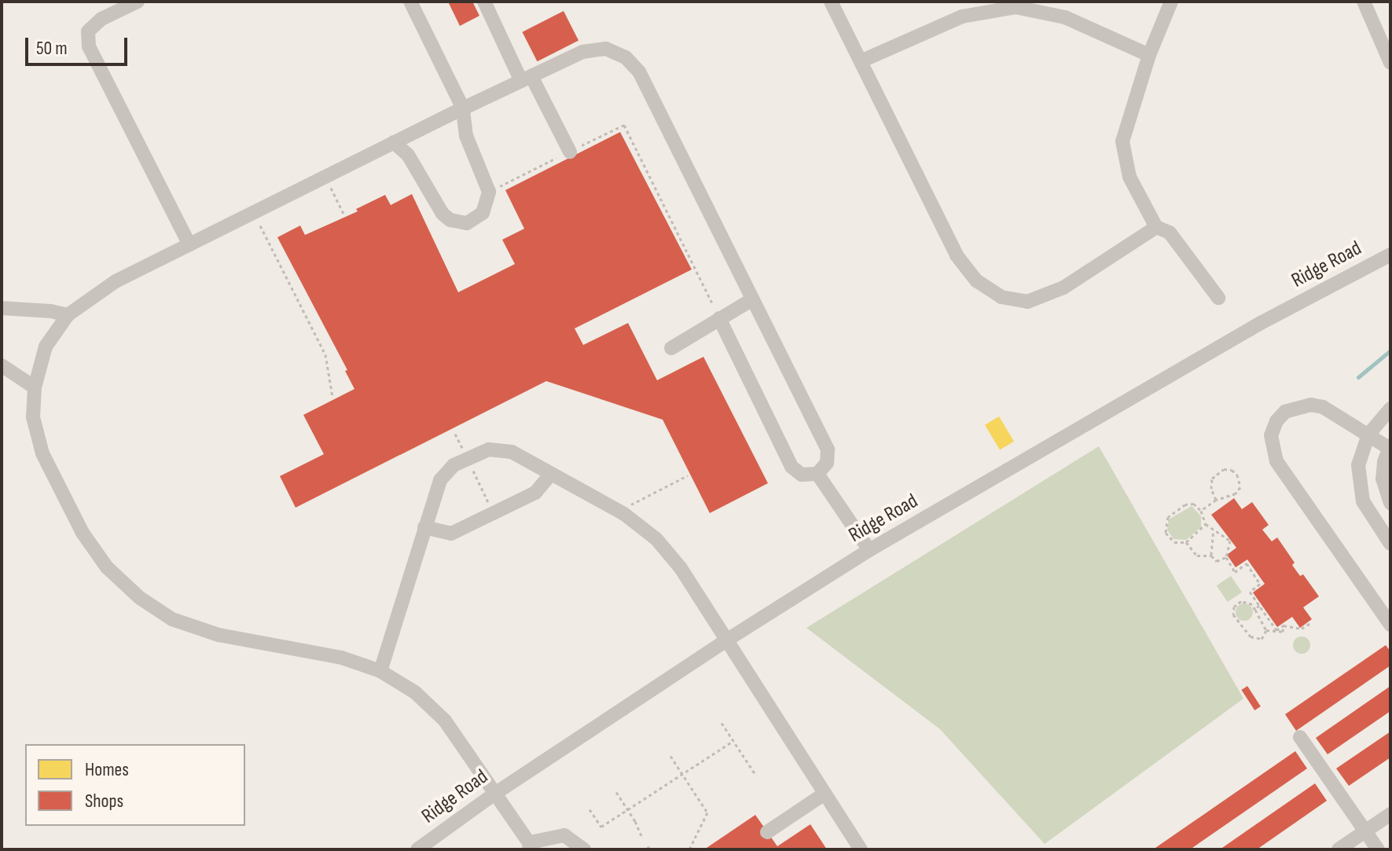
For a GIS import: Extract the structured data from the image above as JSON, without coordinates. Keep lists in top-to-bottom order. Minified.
{"streets":{"street":["Ridge Road"]},"legend":["Homes","Shops"],"scale_bar":"50 m"}
